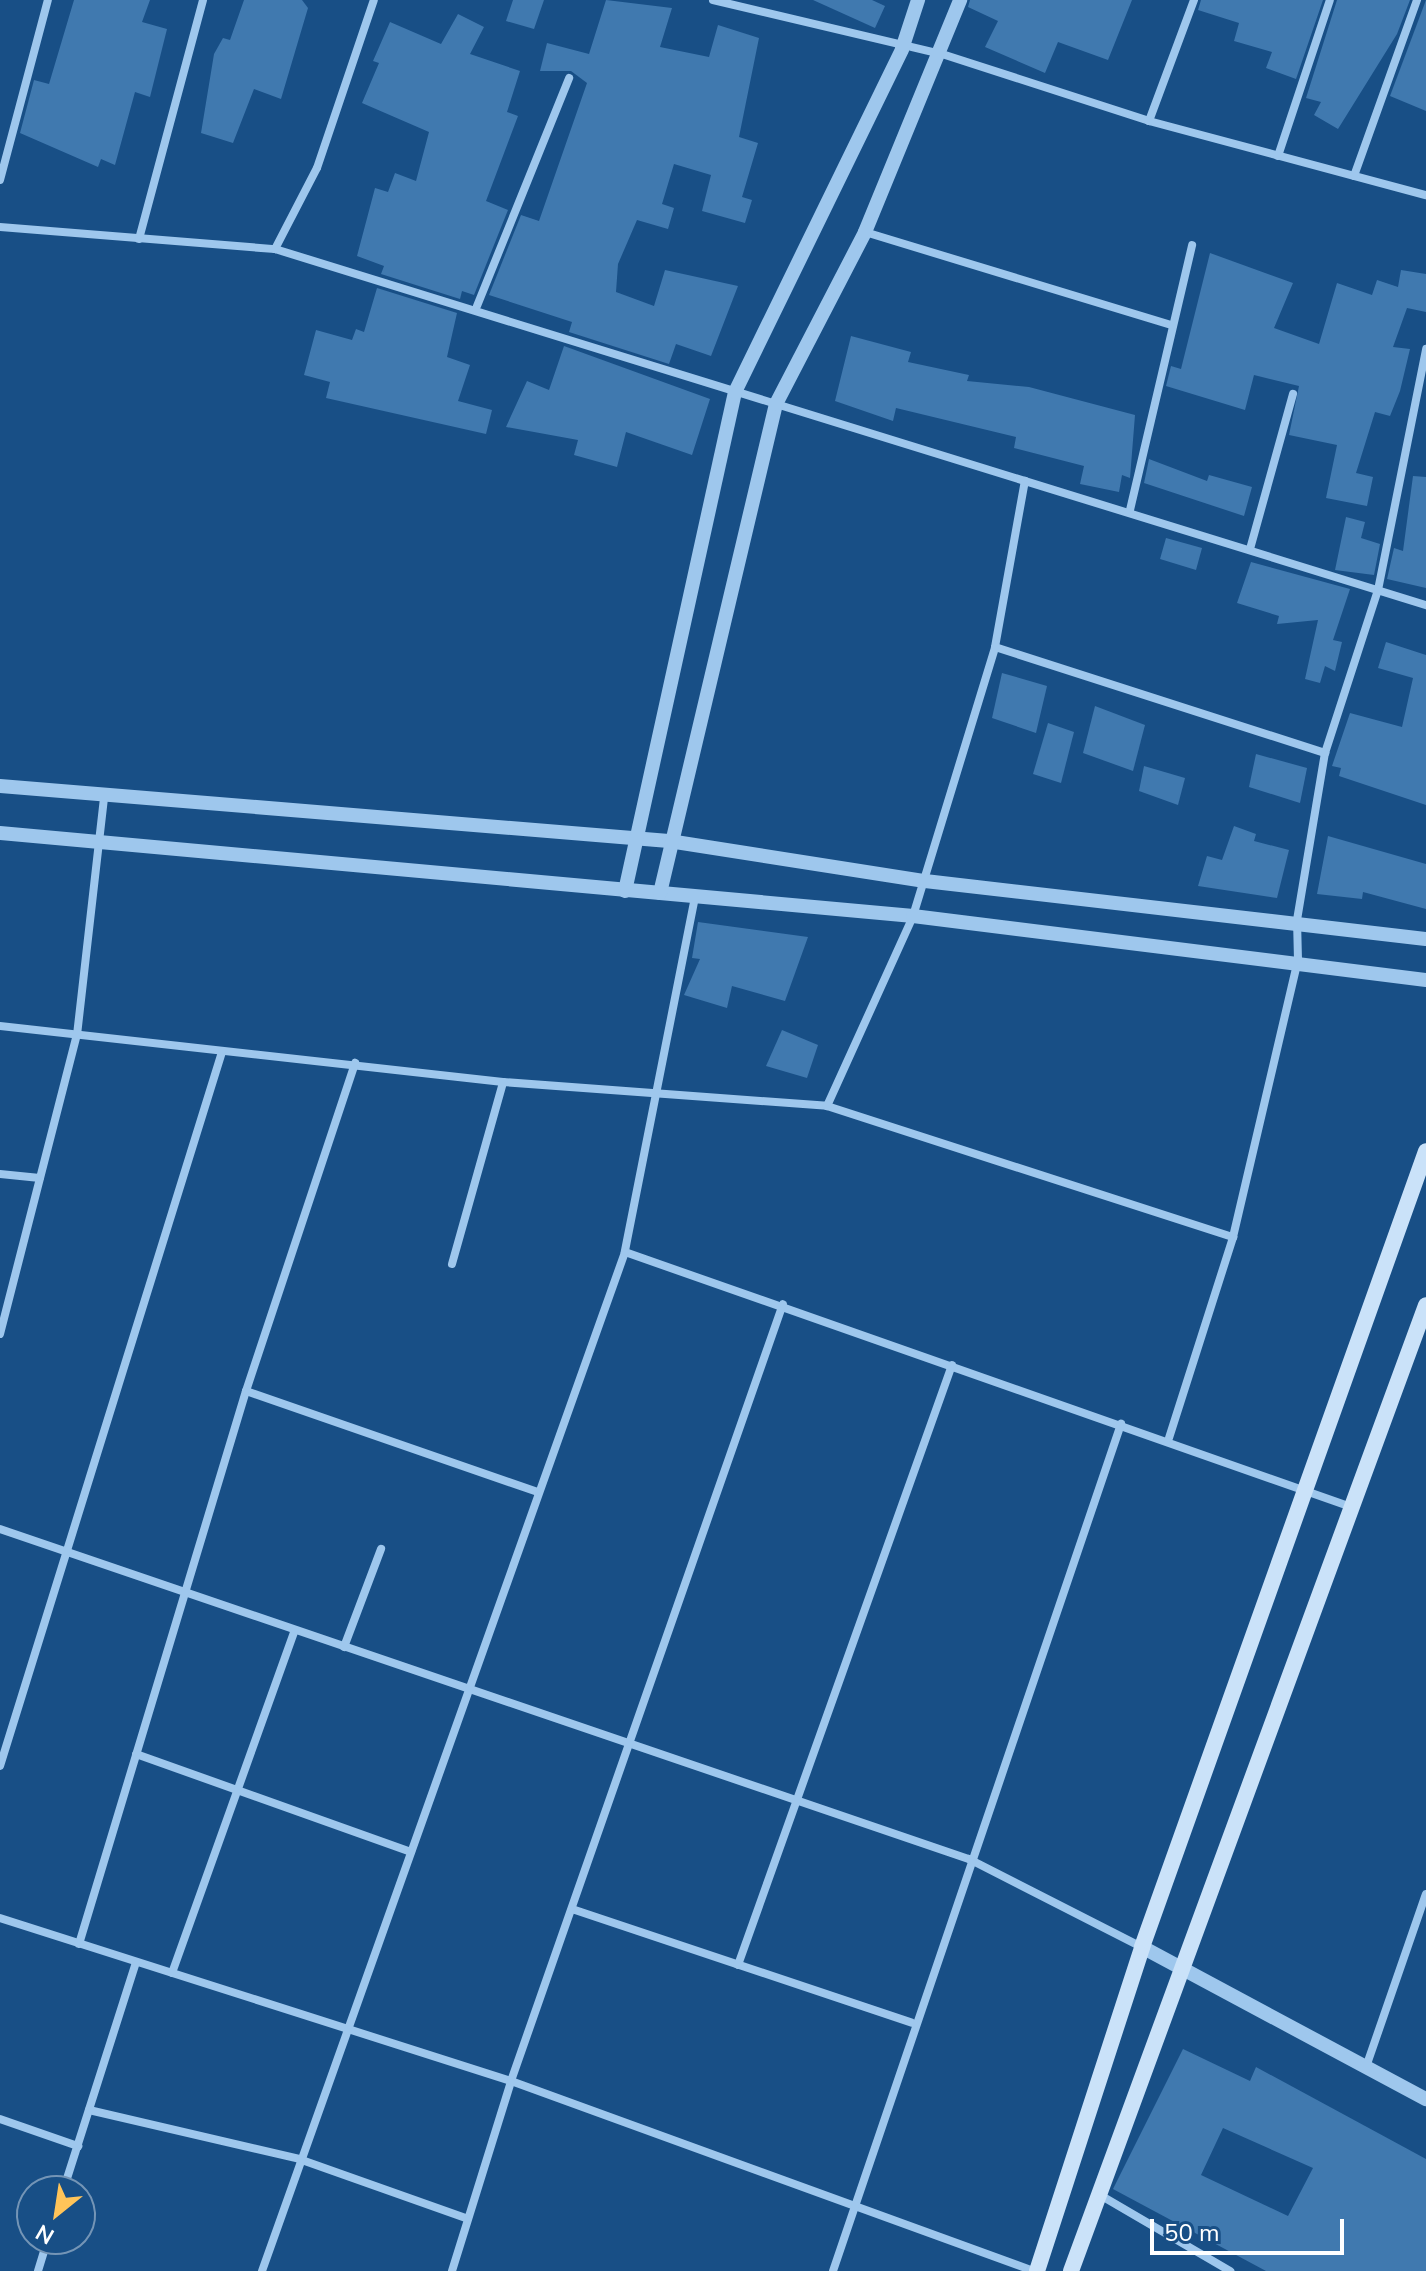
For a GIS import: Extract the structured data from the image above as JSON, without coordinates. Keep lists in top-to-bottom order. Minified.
{"scale_bar":"50 m","north":"bottom left"}
